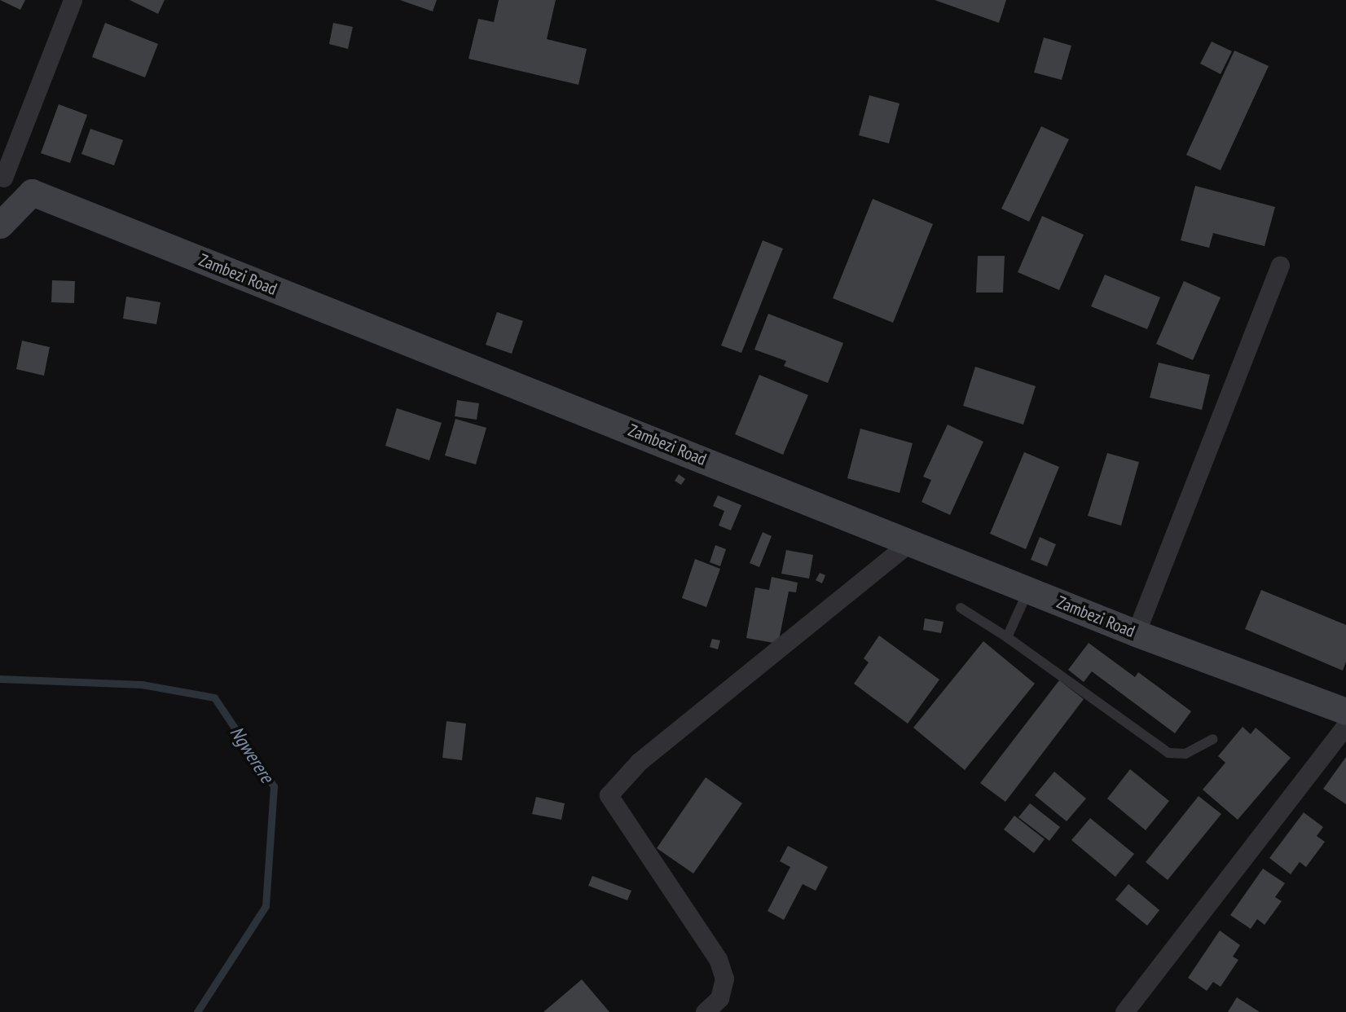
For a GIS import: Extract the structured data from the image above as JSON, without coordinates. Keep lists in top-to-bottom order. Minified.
{"streets":{"main road":["Zambezi Road"]},"water":["Ngwerere"]}
